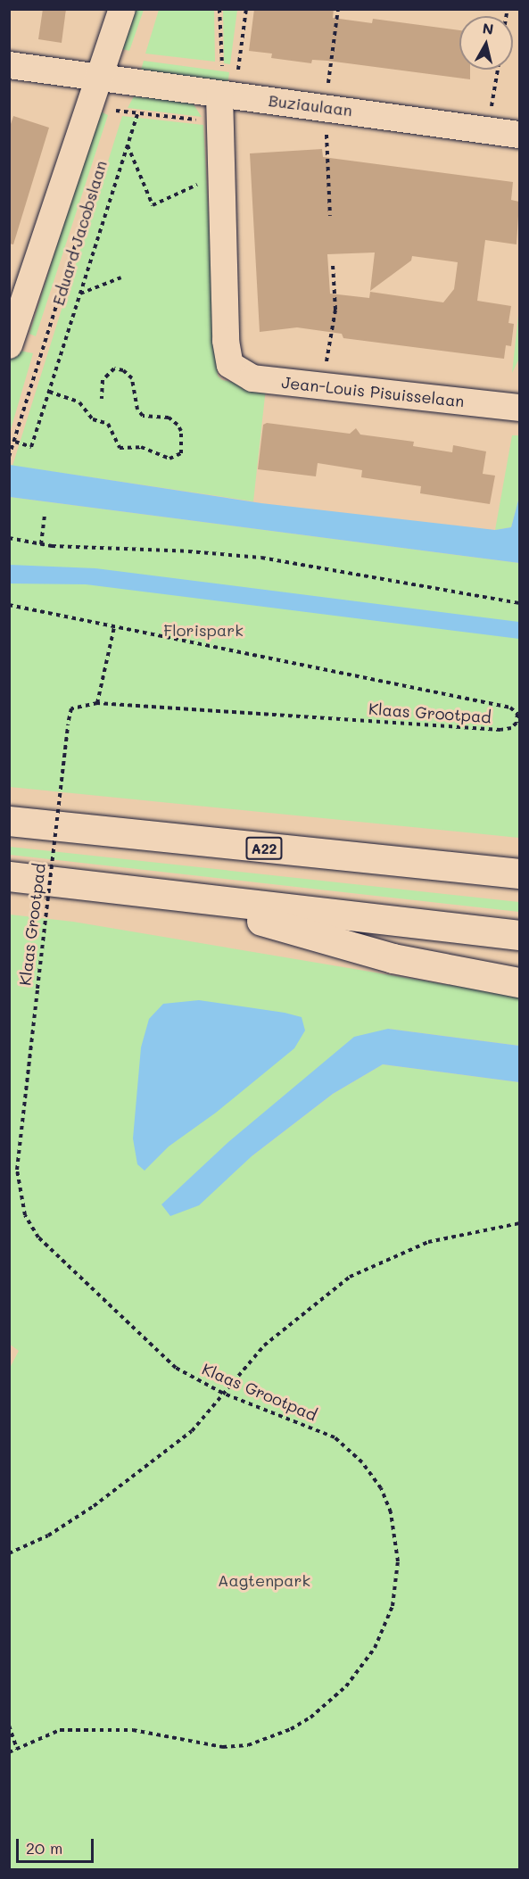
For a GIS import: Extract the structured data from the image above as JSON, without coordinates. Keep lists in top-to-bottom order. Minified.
{"streets":{"highway":["A22"],"street":["Buziaulaan","Eduard Jacobslaan","Jean-Louis Pisuisselaan"],"path":["Klaas Grootpad"]},"crossings":[["Buziaulaan","Eduard Jacobslaan"]],"parks":["Florispark","Aagtenpark"],"scale_bar":"20 m","north":"top"}
